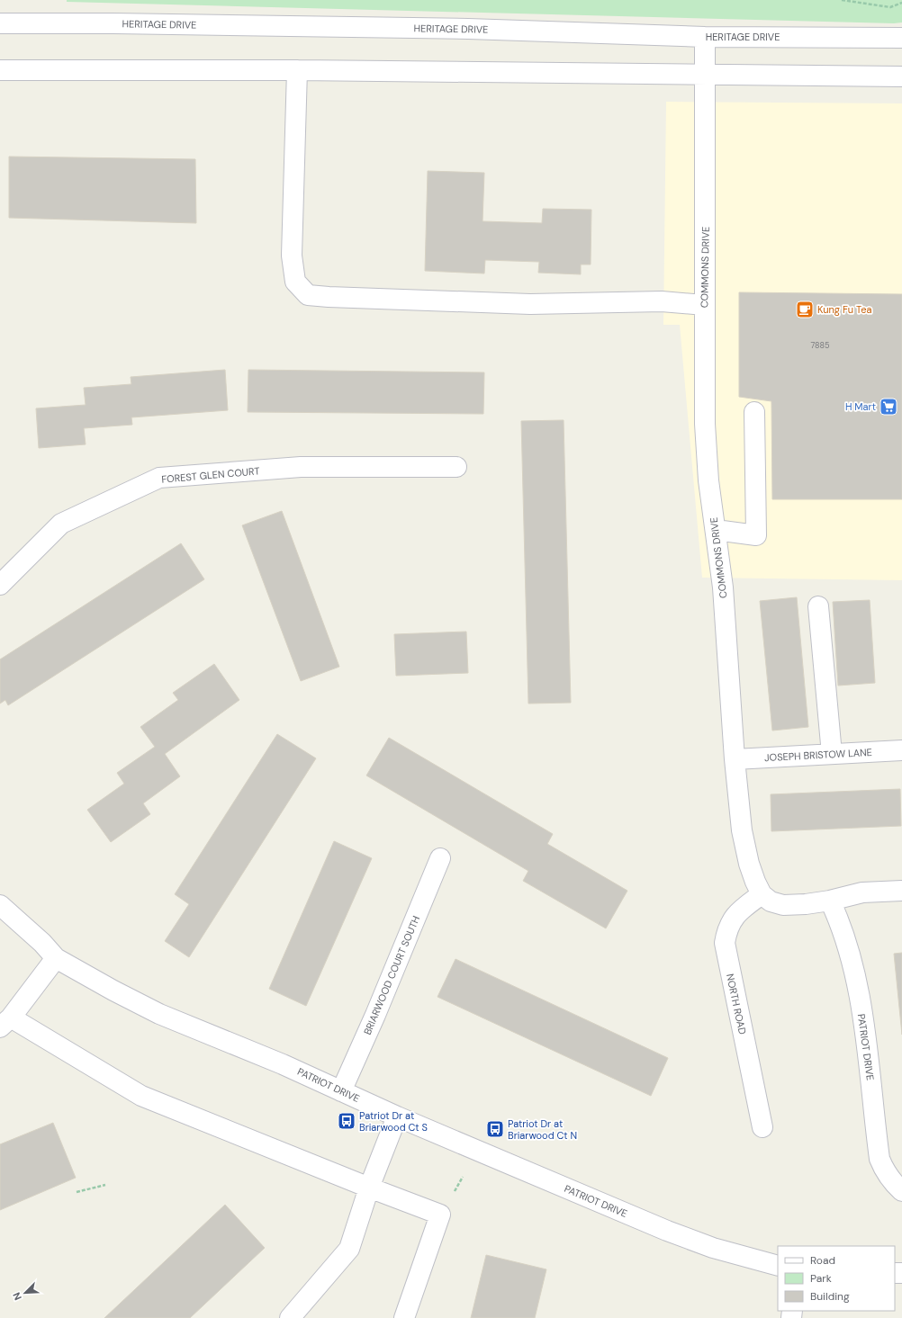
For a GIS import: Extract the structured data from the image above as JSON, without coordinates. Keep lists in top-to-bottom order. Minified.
{"streets":{"street":["HERITAGE DRIVE","COMMONS DRIVE","FOREST GLEN COURT","JOSEPH BRISTOW LANE","BRIARWOOD COURT SOUTH","NORTH ROAD","PATRIOT DRIVE"]},"crossings":[["HERITAGE DRIVE","COMMONS DRIVE"],["COMMONS DRIVE","JOSEPH BRISTOW LANE"],["COMMONS DRIVE","NORTH ROAD"],["BRIARWOOD COURT SOUTH","PATRIOT DRIVE"]],"places":{"cafe":["Kung Fu Tea"],"supermarket":["H Mart"],"bus stop":["Patriot Dr at Briarwood Ct S","Patriot Dr at Briarwood Ct N"]},"house_numbers":["7885"],"legend":["Road","Park","Building"],"north":"bottom left"}
